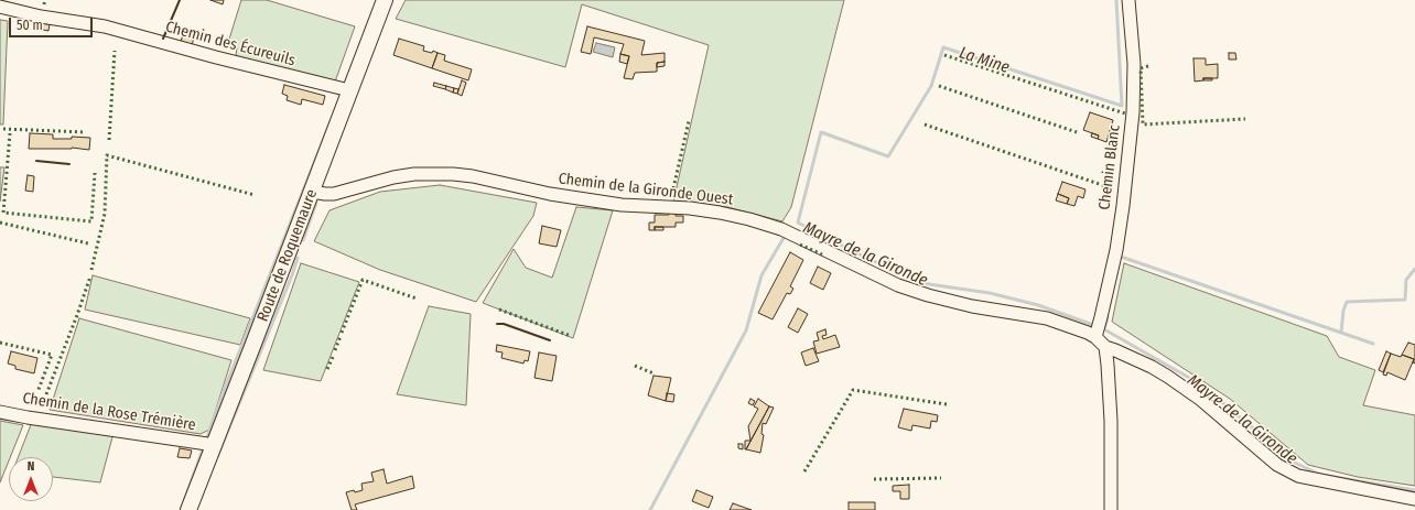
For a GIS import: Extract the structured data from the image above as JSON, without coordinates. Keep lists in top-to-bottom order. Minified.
{"streets":{"main road":["Route de Roquemaure"],"street":["Chemin des Écureuils","Chemin Blanc","Chemin de la Gironde Ouest","Chemin de la Rose Trémière"]},"crossings":[["Chemin des Écureuils","Route de Roquemaure"],["Chemin Blanc","Chemin de la Gironde Ouest"],["Chemin de la Gironde Ouest","Route de Roquemaure"],["Route de Roquemaure","Chemin de la Rose Trémière"]],"water":["La Mine","Mayre de la Gironde"],"scale_bar":"50 m","north":"top"}
